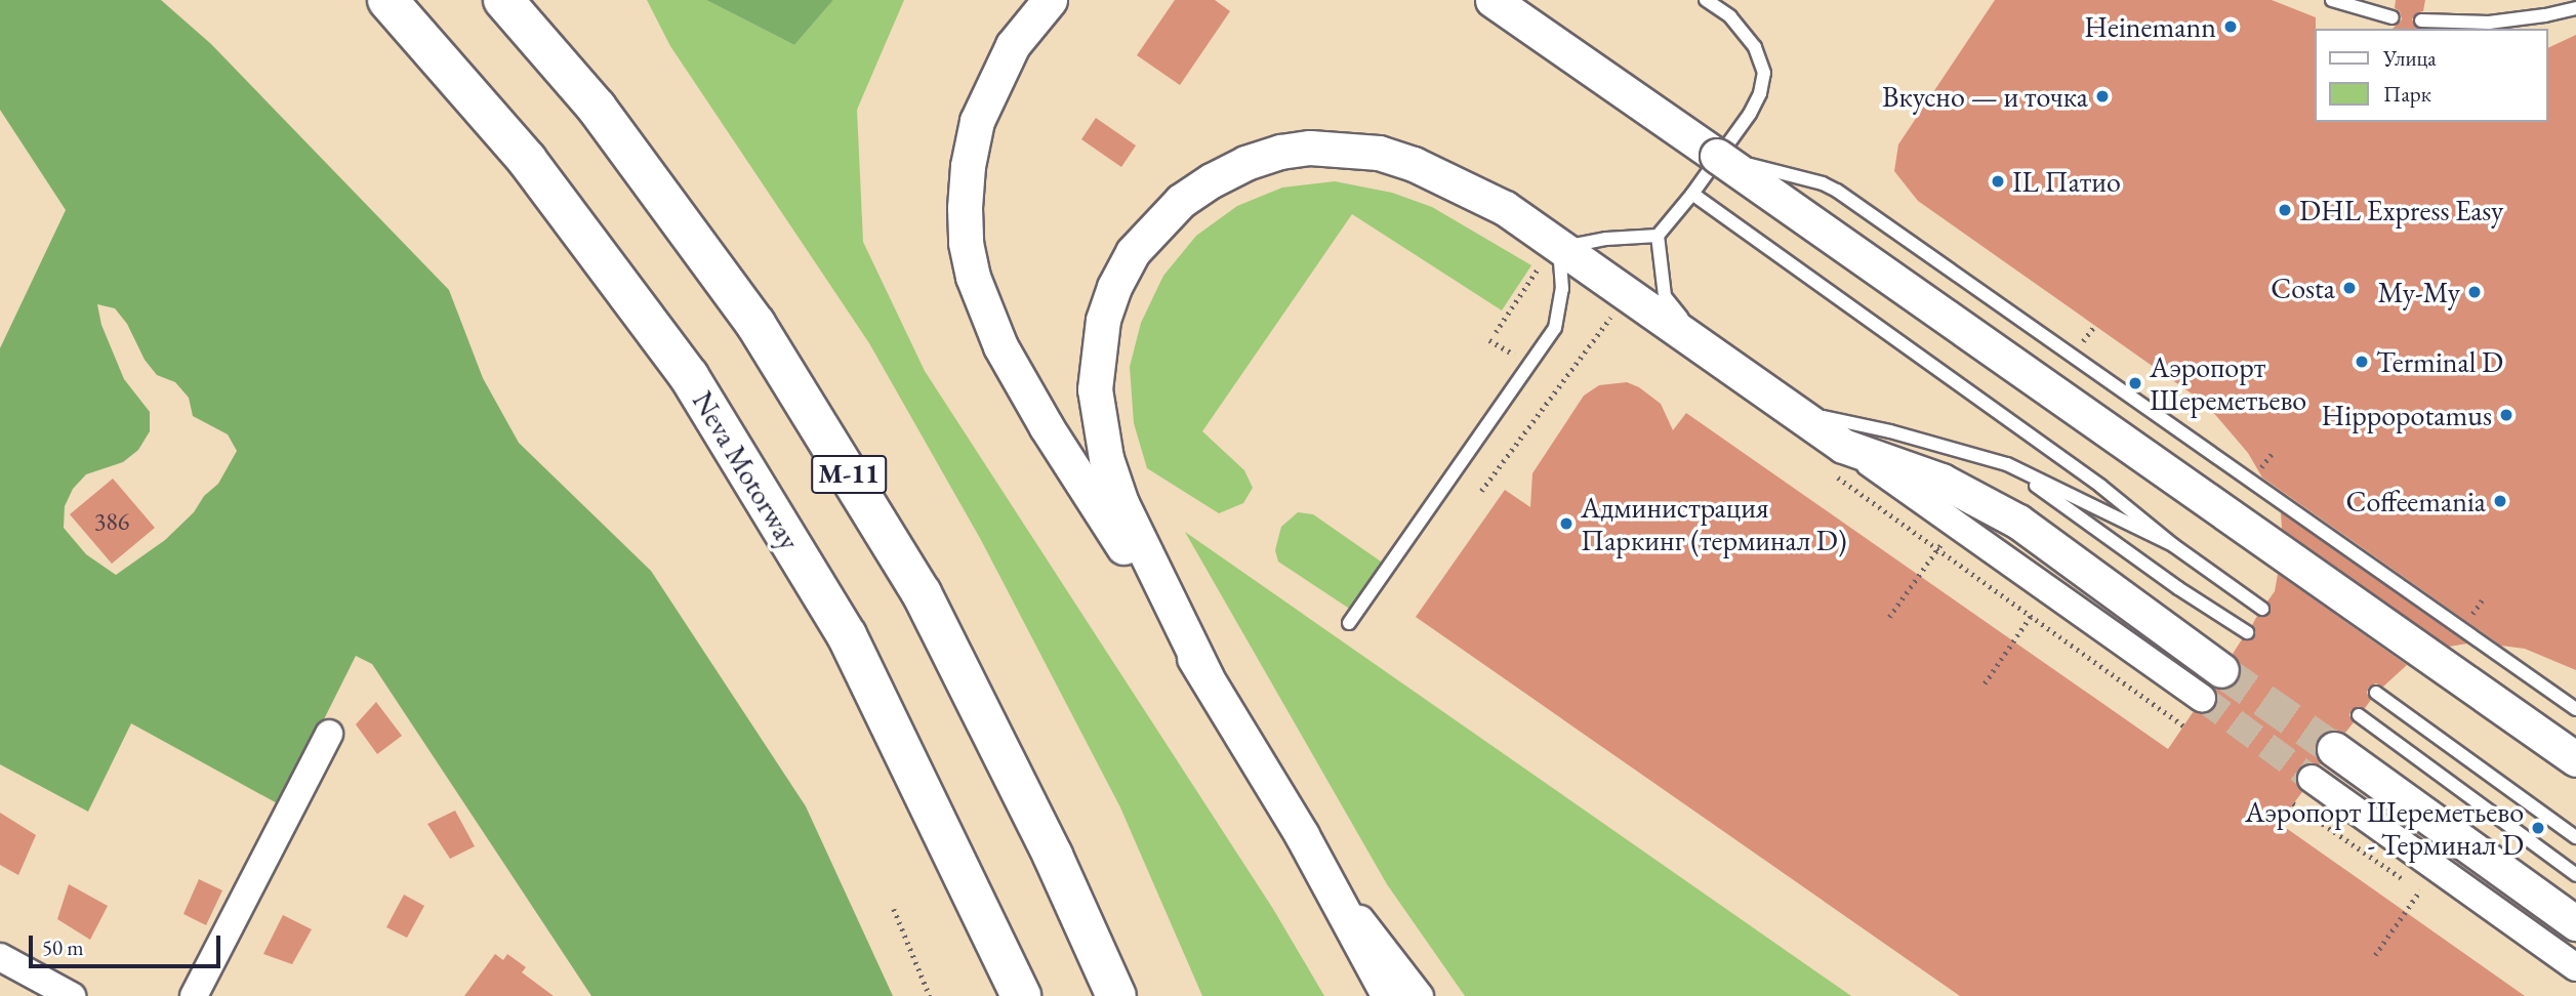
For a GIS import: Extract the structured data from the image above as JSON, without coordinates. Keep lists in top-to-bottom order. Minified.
{"streets":{"highway":["Neva Motorway","М-11"]},"places":["Heinemann","Вкусно — и точка","IL Патио","DHL Express Easy","Costa","Му-Му","Terminal D","Аэропорт Шереметьево","Hippopotamus","Coffeemania","Администрация Паркинг (терминал D)","Аэропорт Шереметьево - Терминал D"],"house_numbers":["386"],"legend":["Улица","Парк"],"scale_bar":"50 m"}
